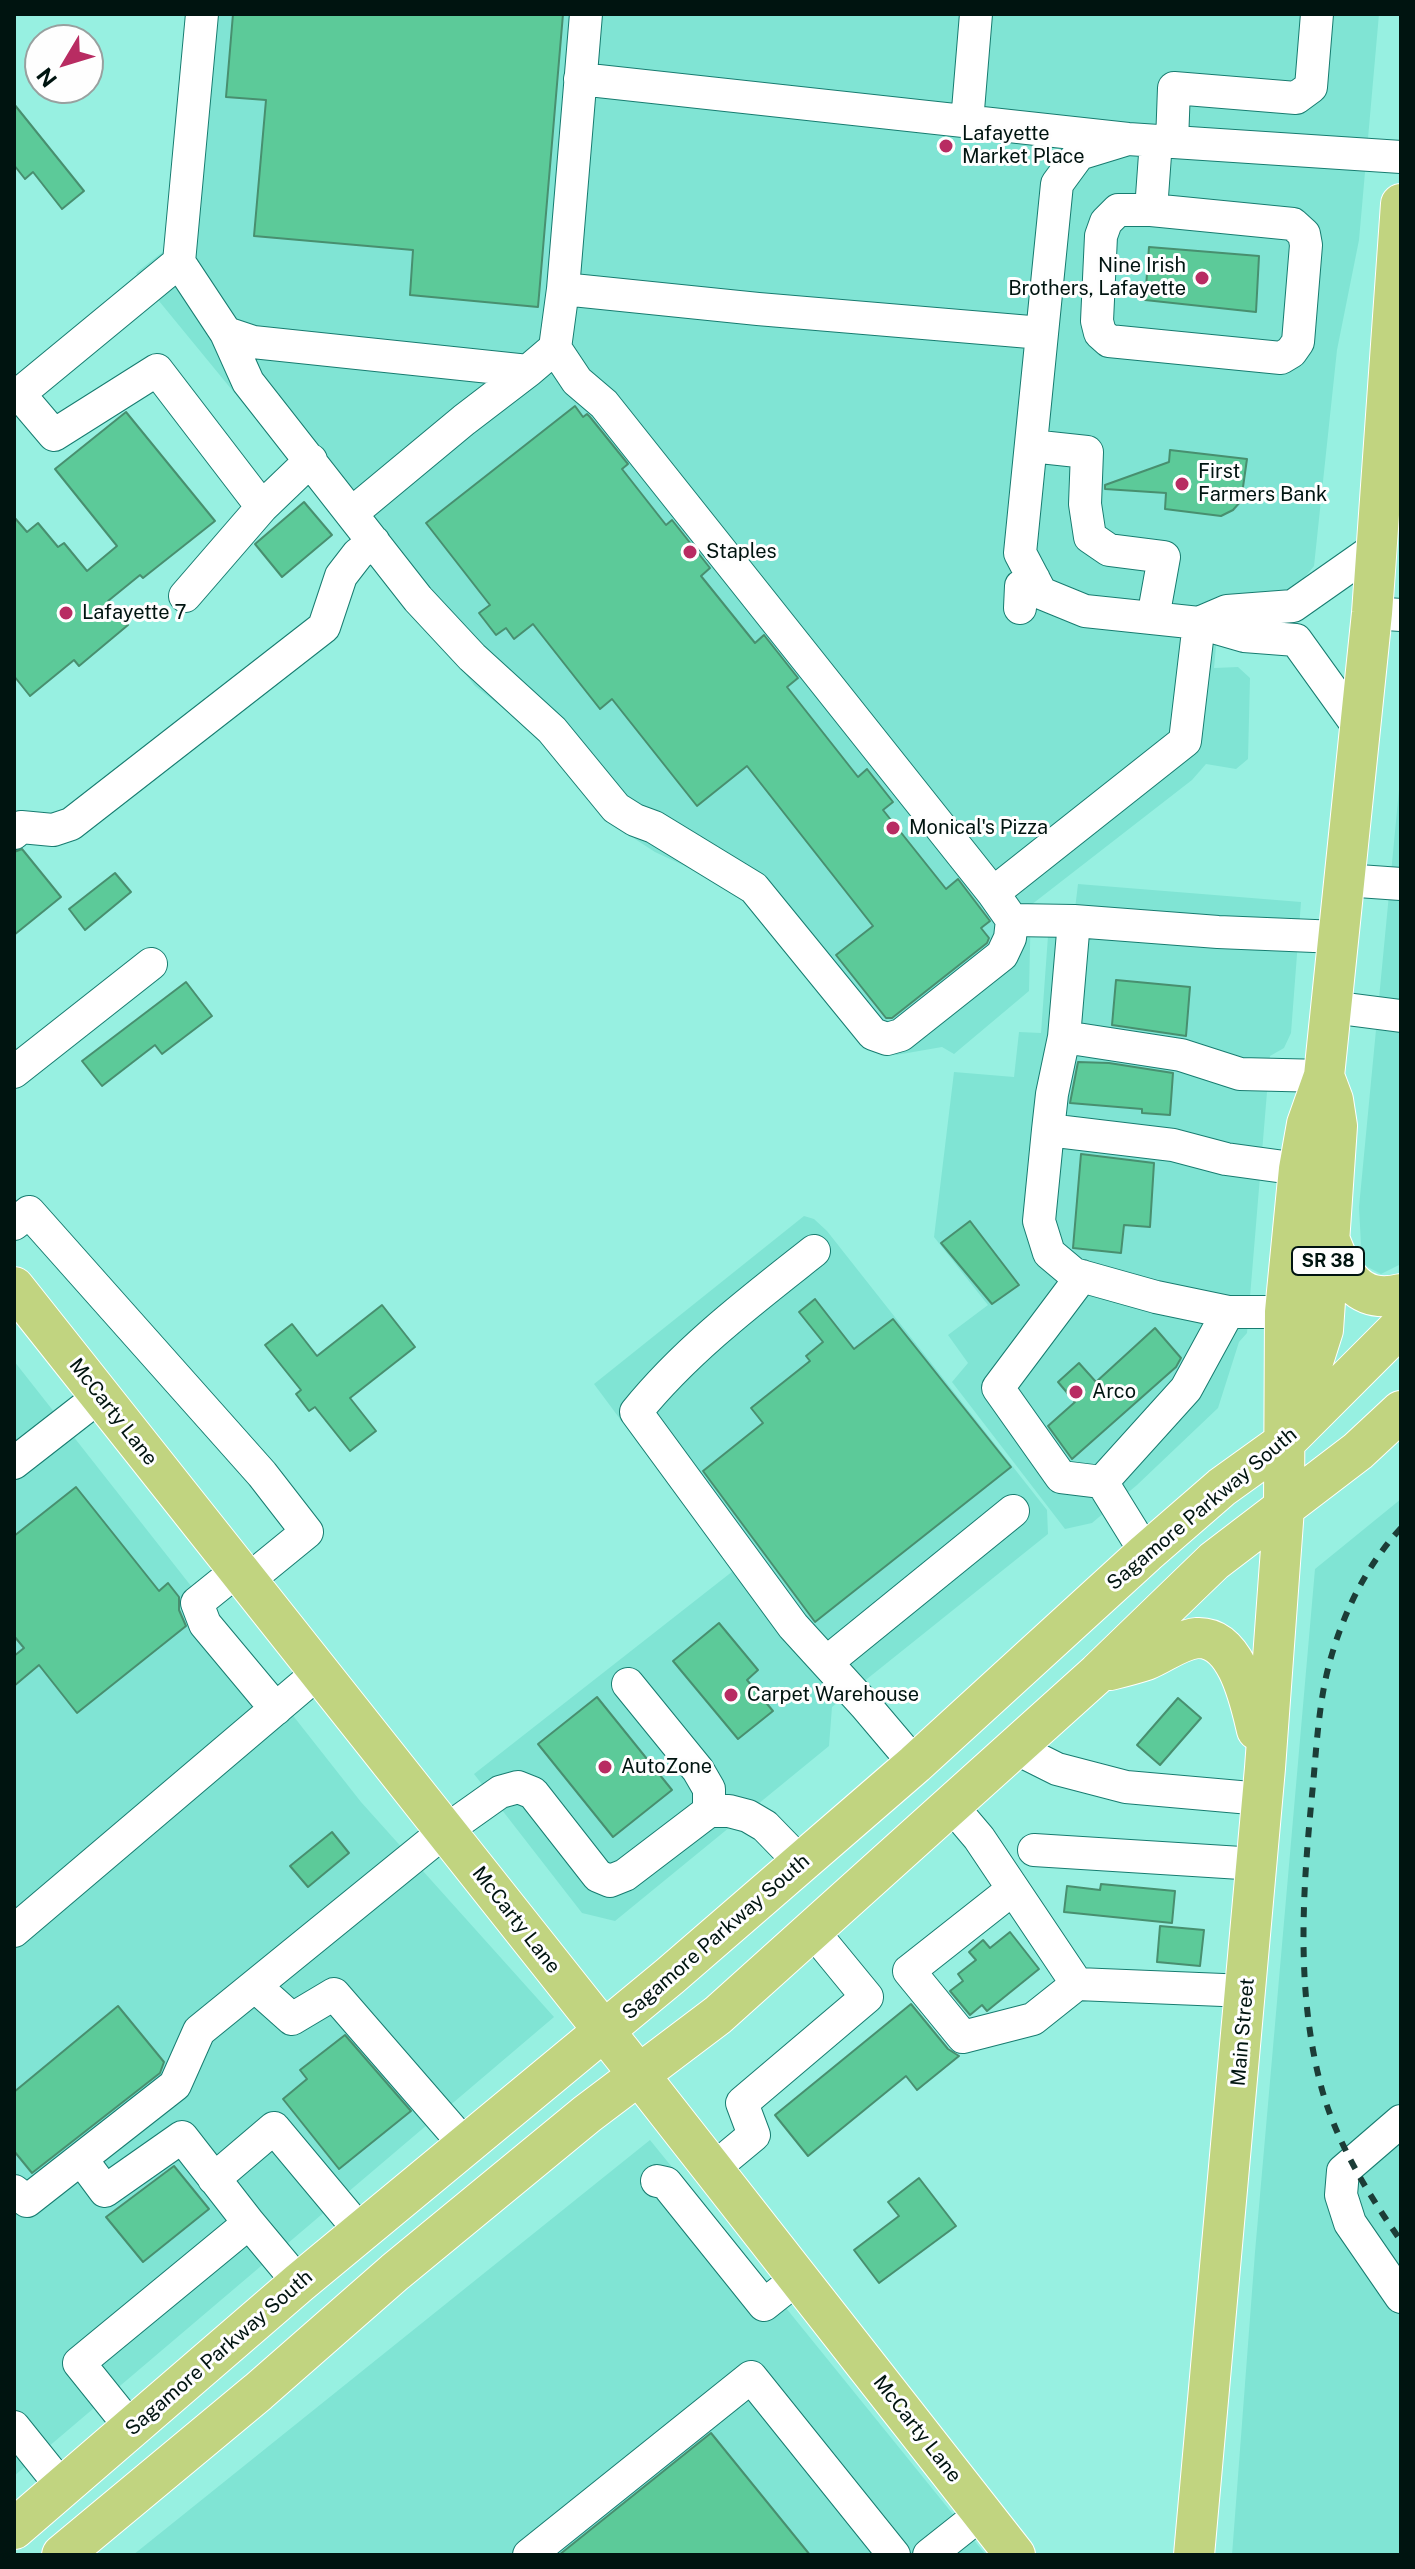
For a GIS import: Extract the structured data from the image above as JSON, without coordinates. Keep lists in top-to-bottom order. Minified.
{"streets":{"main road":["SR 38","McCarty Lane","Sagamore Parkway South","Main Street"]},"crossings":[["SR 38","Sagamore Parkway South"],["SR 38","Main Street"],["McCarty Lane","Sagamore Parkway South"]],"places":["Lafayette Market Place","Nine Irish Brothers, Lafayette","First Farmers Bank","Staples","Lafayette 7","Monical's Pizza","Arco","Carpet Warehouse","AutoZone"],"north":"bottom left"}
